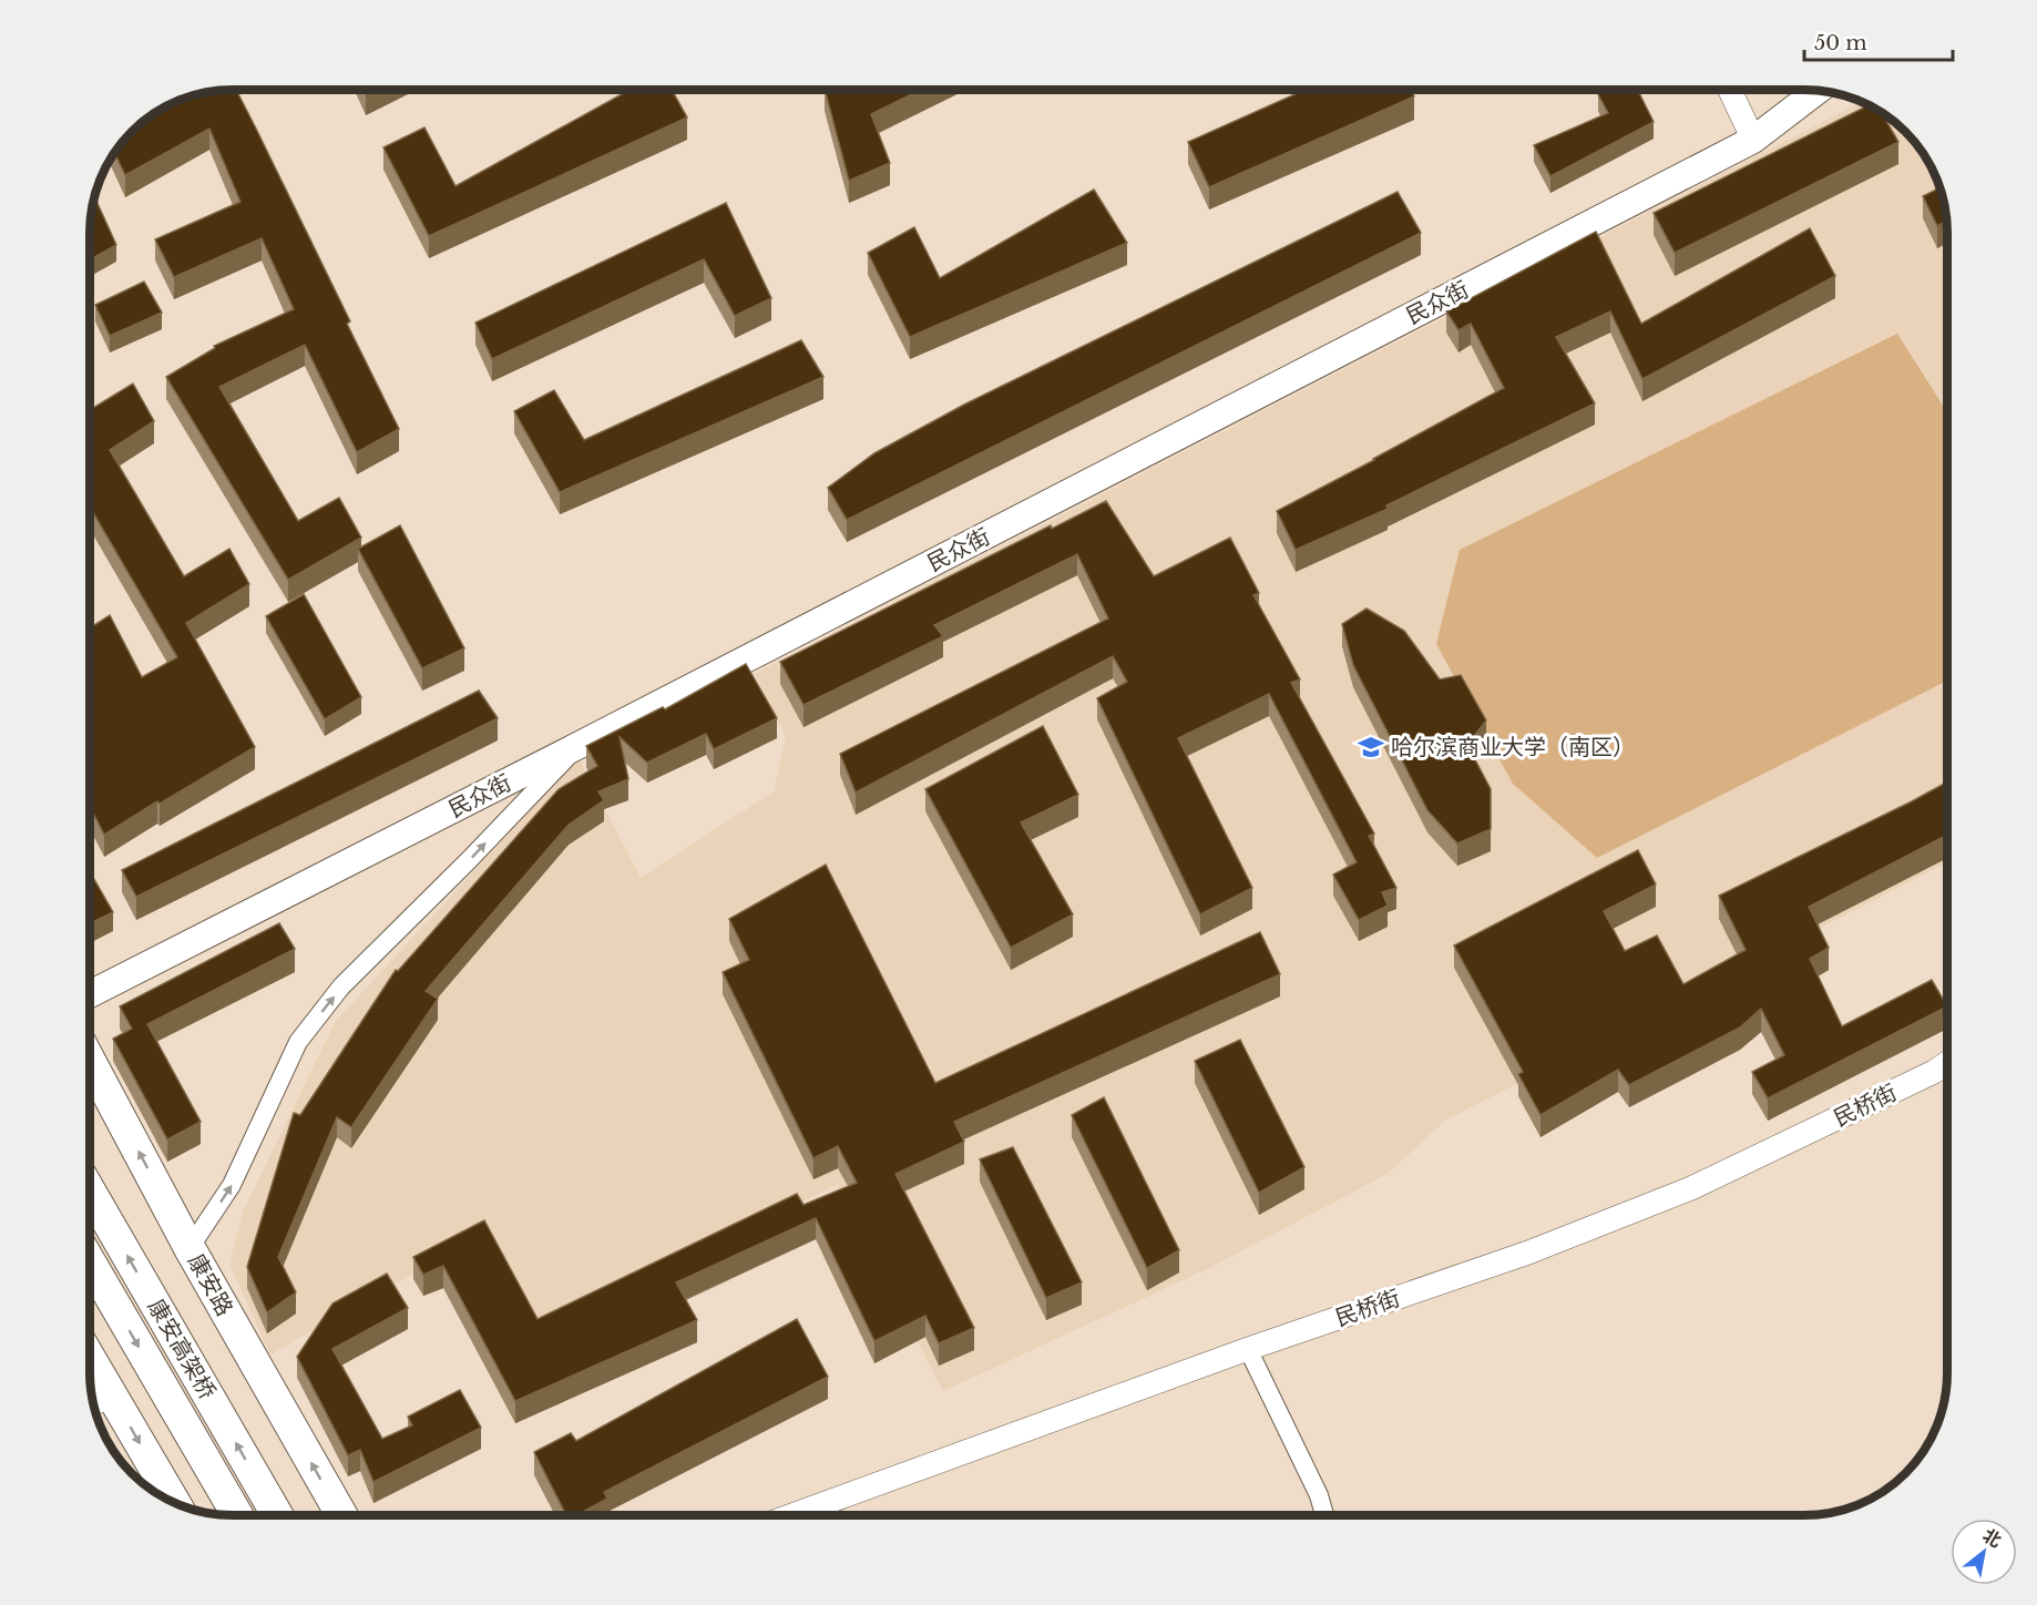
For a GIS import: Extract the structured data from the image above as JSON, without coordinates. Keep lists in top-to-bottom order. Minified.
{"streets":{"highway":["康安路","康安高架桥"],"main road":["民众街"],"street":["民桥街"]},"one_way":["康安路"],"places":{"school or university":["哈尔滨商业大学（南区）"]},"scale_bar":"50 m","north":"top right"}
